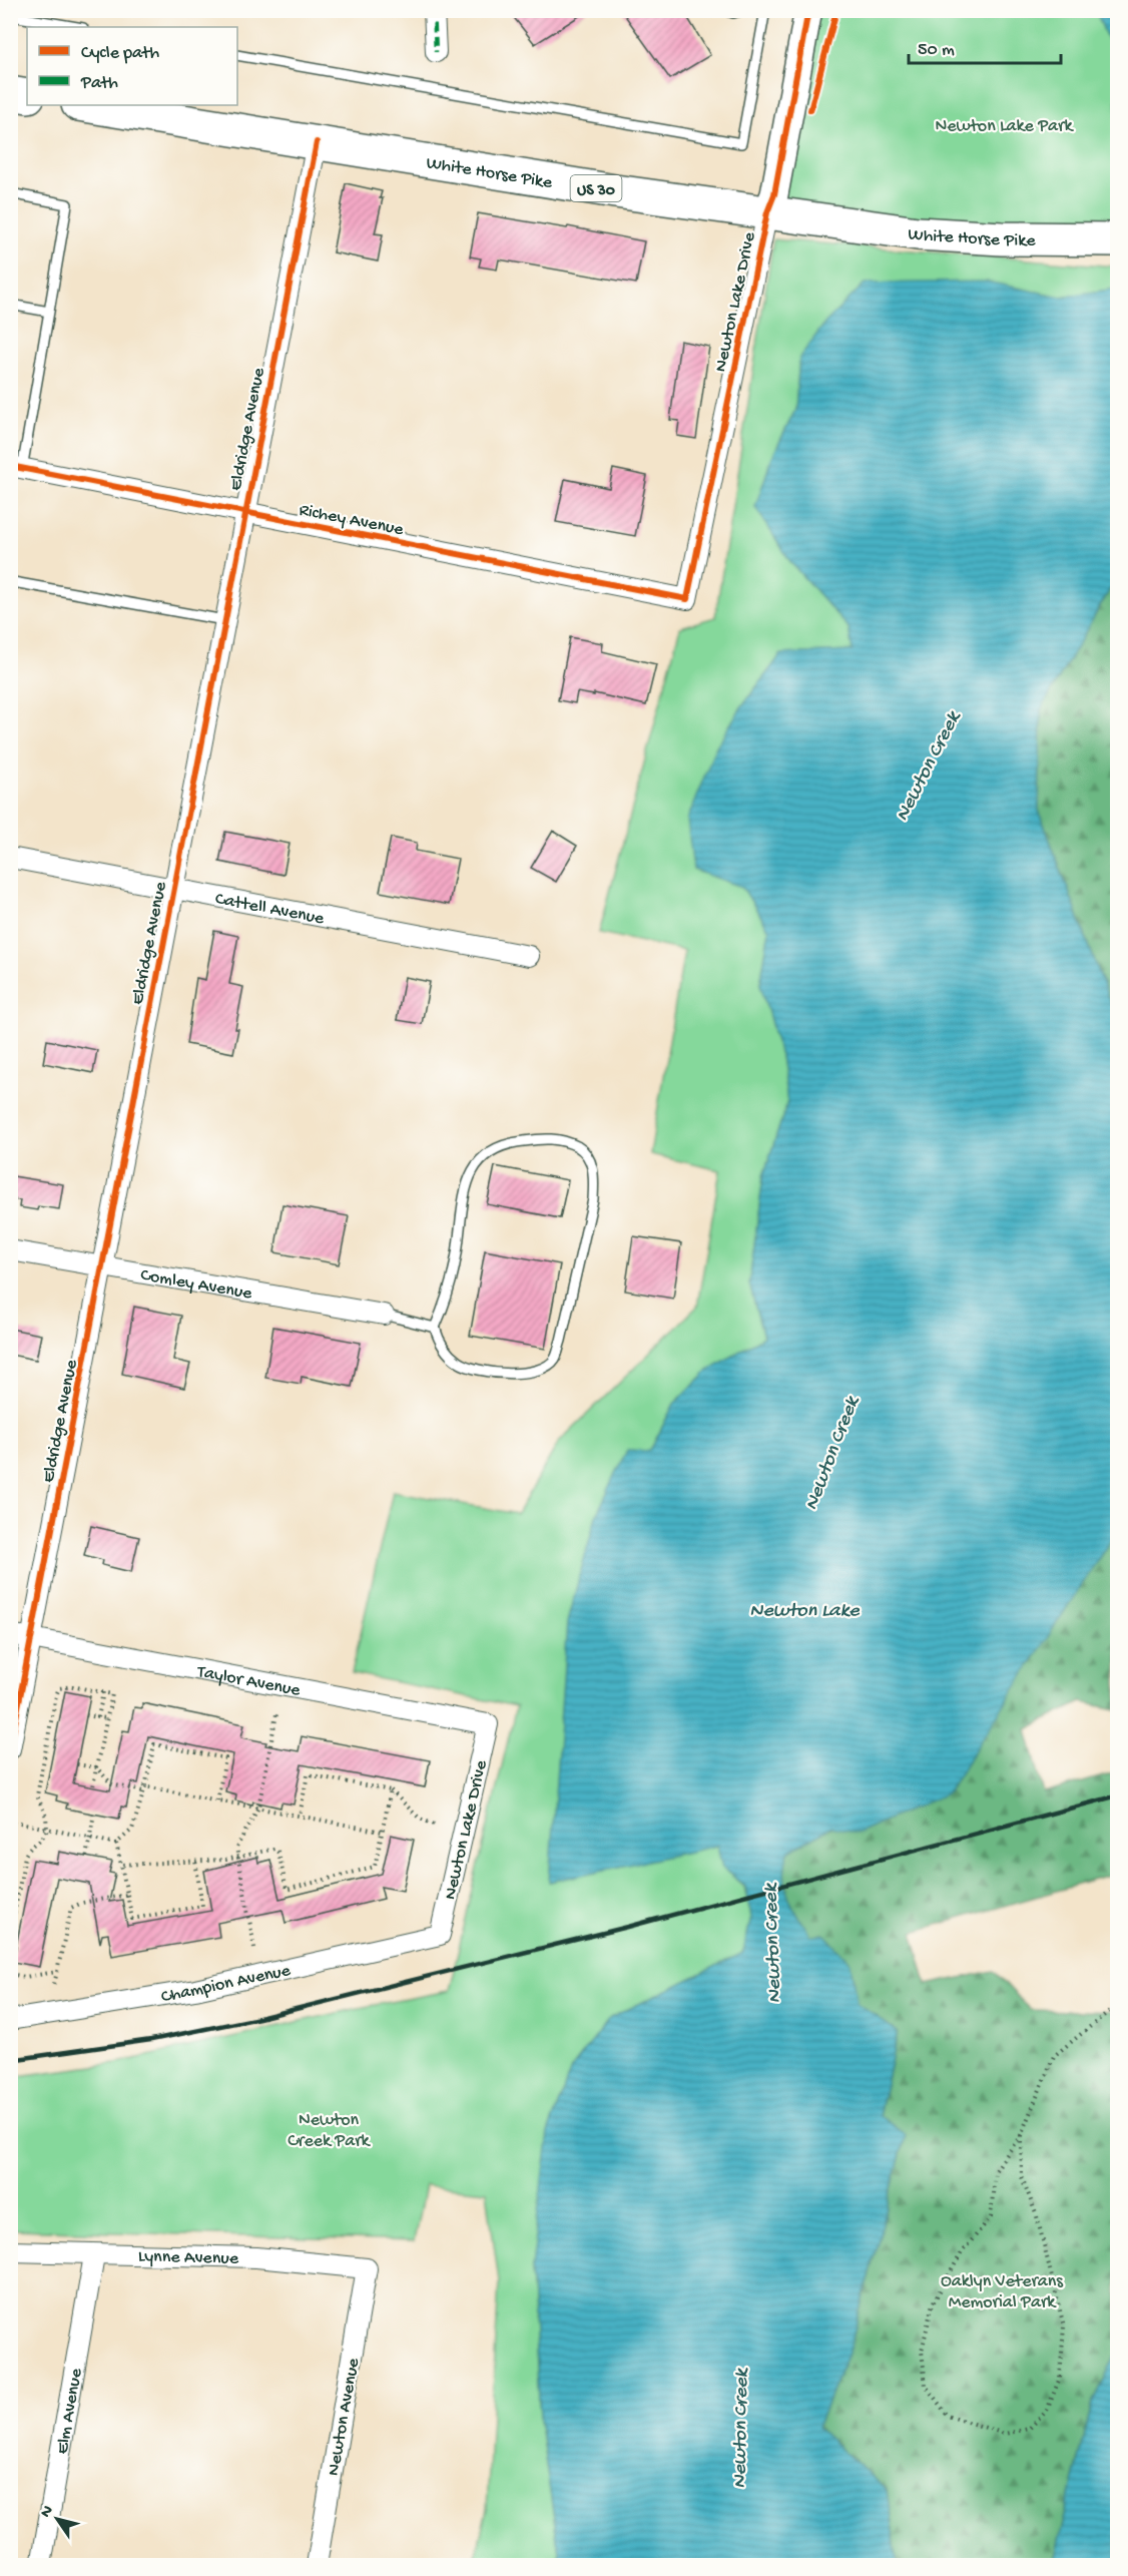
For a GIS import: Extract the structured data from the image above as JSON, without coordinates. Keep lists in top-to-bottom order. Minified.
{"streets":{"highway":["White Horse Pike","US 30"],"street":["Newton Lake Drive","Eldridge Avenue","Richey Avenue","Cattell Avenue","Comley Avenue","Taylor Avenue","Champion Avenue","Lynne Avenue","Elm Avenue","Newton Avenue"]},"crossings":[["White Horse Pike","Newton Lake Drive"],["White Horse Pike","Eldridge Avenue"],["Newton Lake Drive","Richey Avenue"],["Newton Lake Drive","Taylor Avenue"],["Newton Lake Drive","Champion Avenue"],["Eldridge Avenue","Richey Avenue"],["Eldridge Avenue","Cattell Avenue"],["Eldridge Avenue","Comley Avenue"],["Eldridge Avenue","Taylor Avenue"],["Lynne Avenue","Elm Avenue"],["Lynne Avenue","Newton Avenue"]],"water":["Newton Creek","Newton Lake"],"parks":["Newton Lake Park","Newton Creek Park","Oaklyn Veterans Memorial Park"],"legend":["Cycle path","Path"],"scale_bar":"50 m","north":"top left"}
